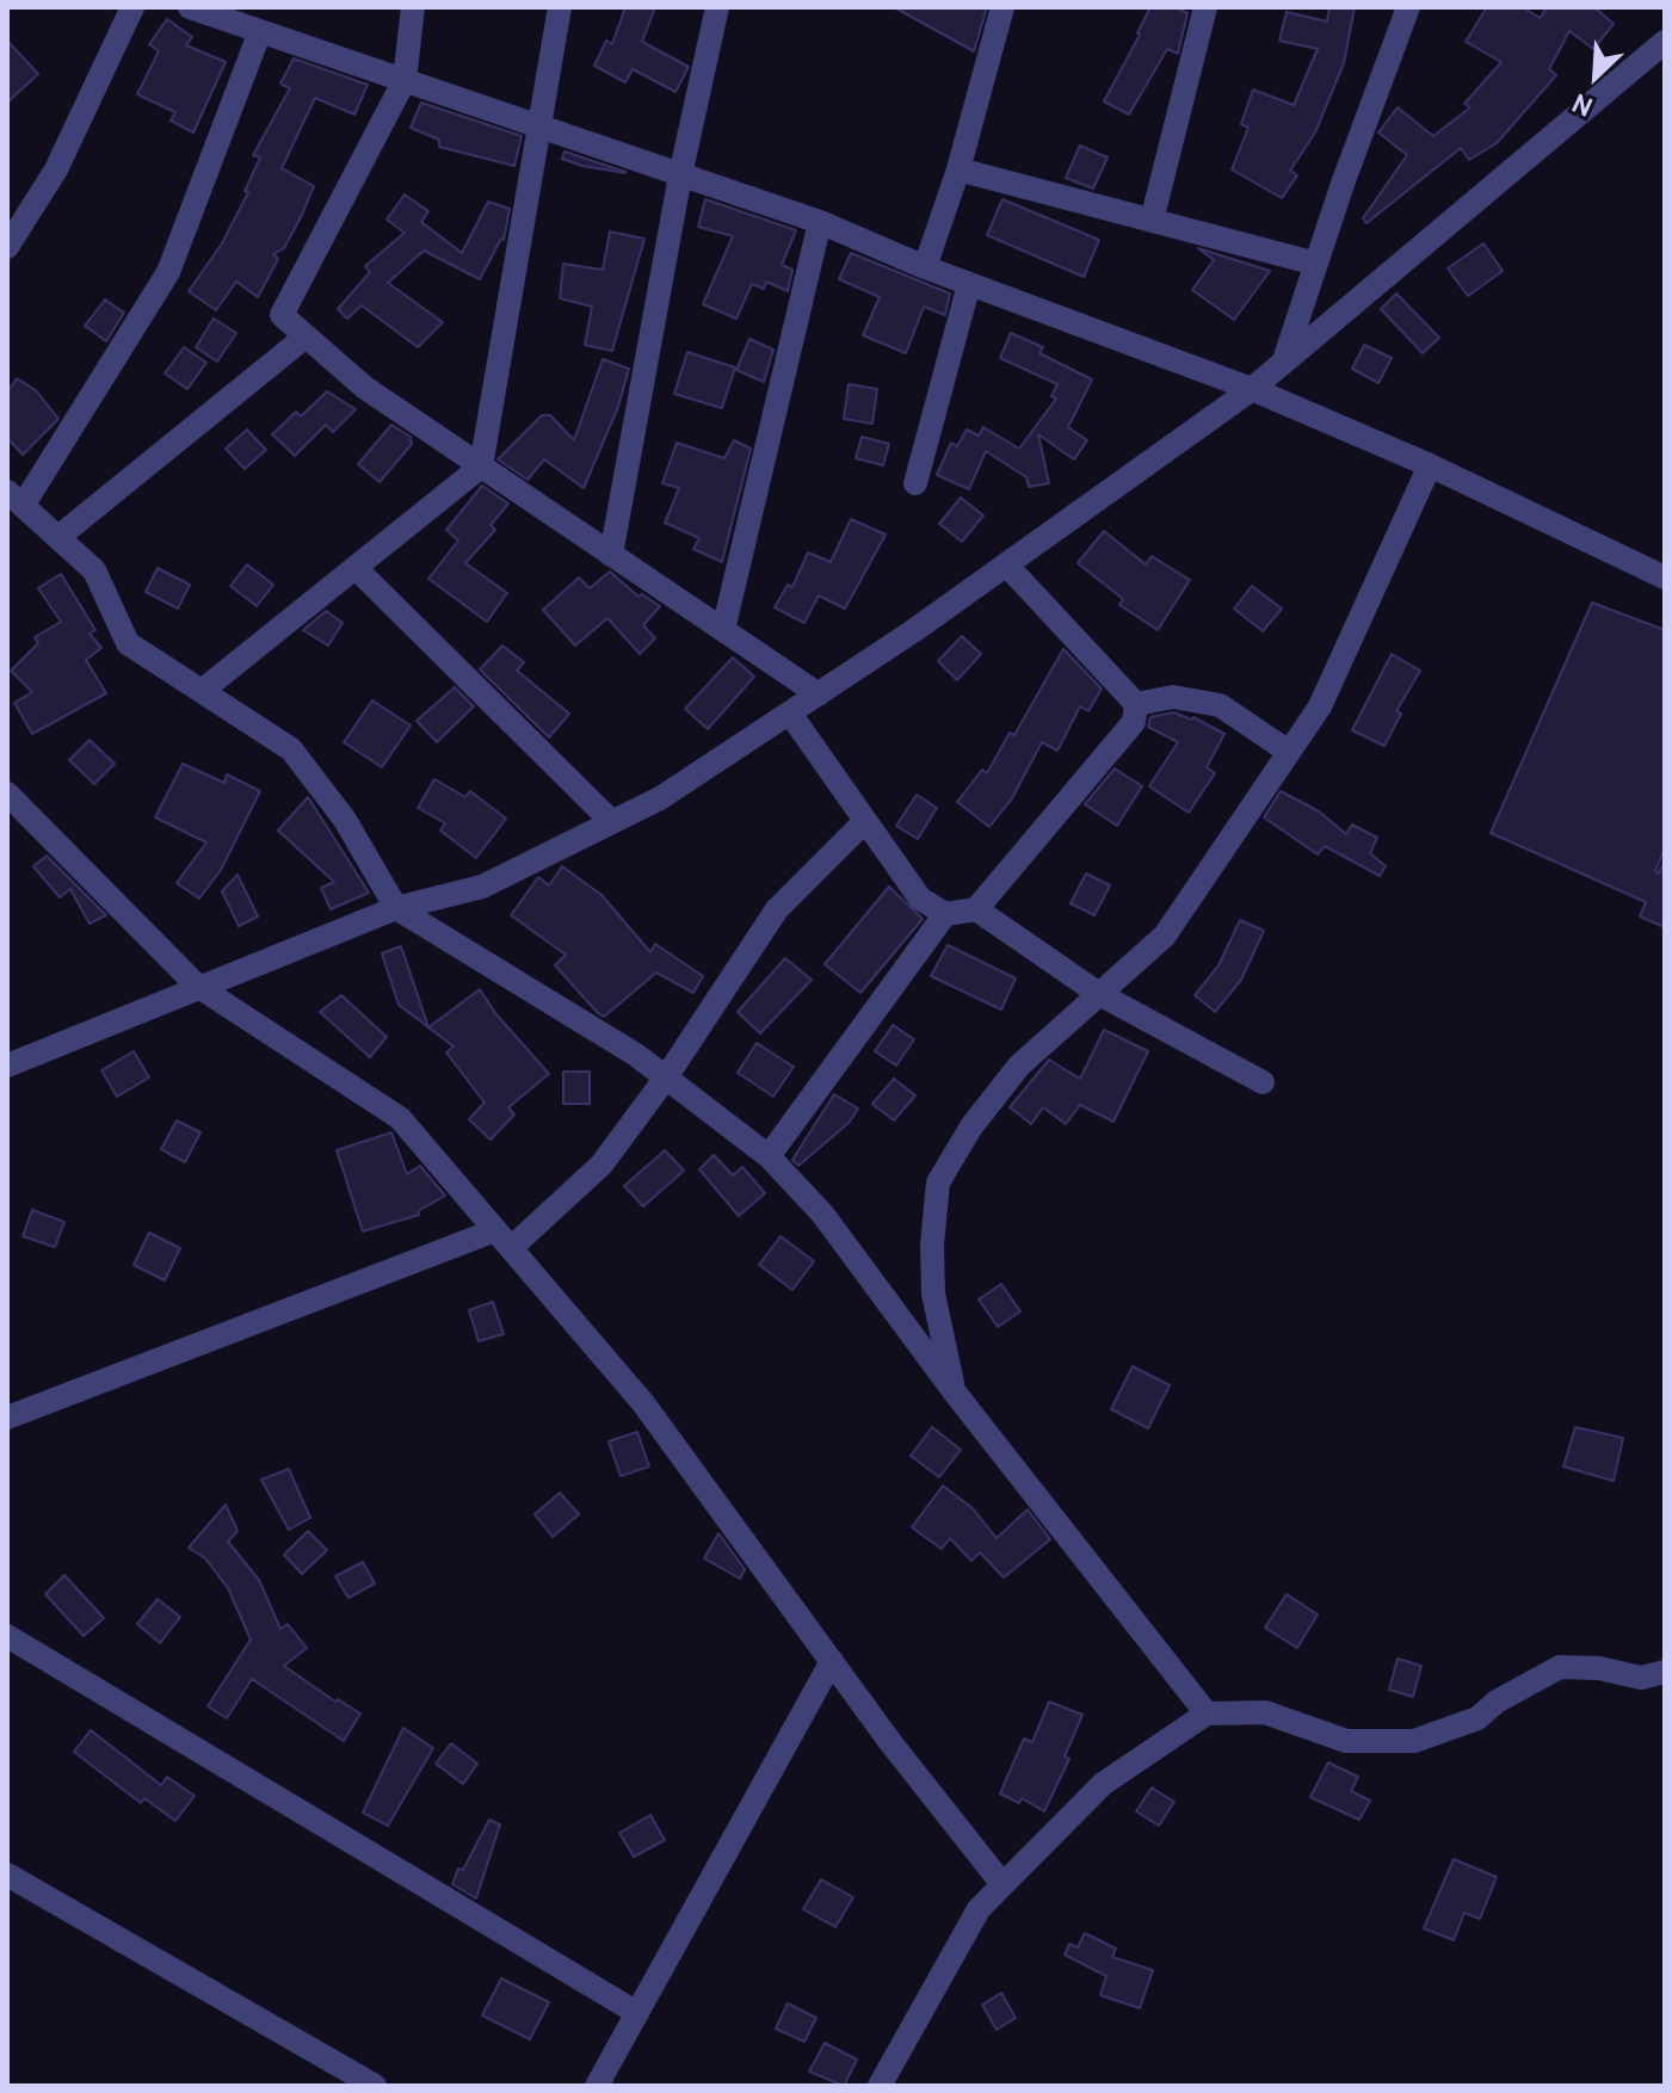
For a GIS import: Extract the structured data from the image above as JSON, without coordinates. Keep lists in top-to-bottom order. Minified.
{"north":"bottom left"}
